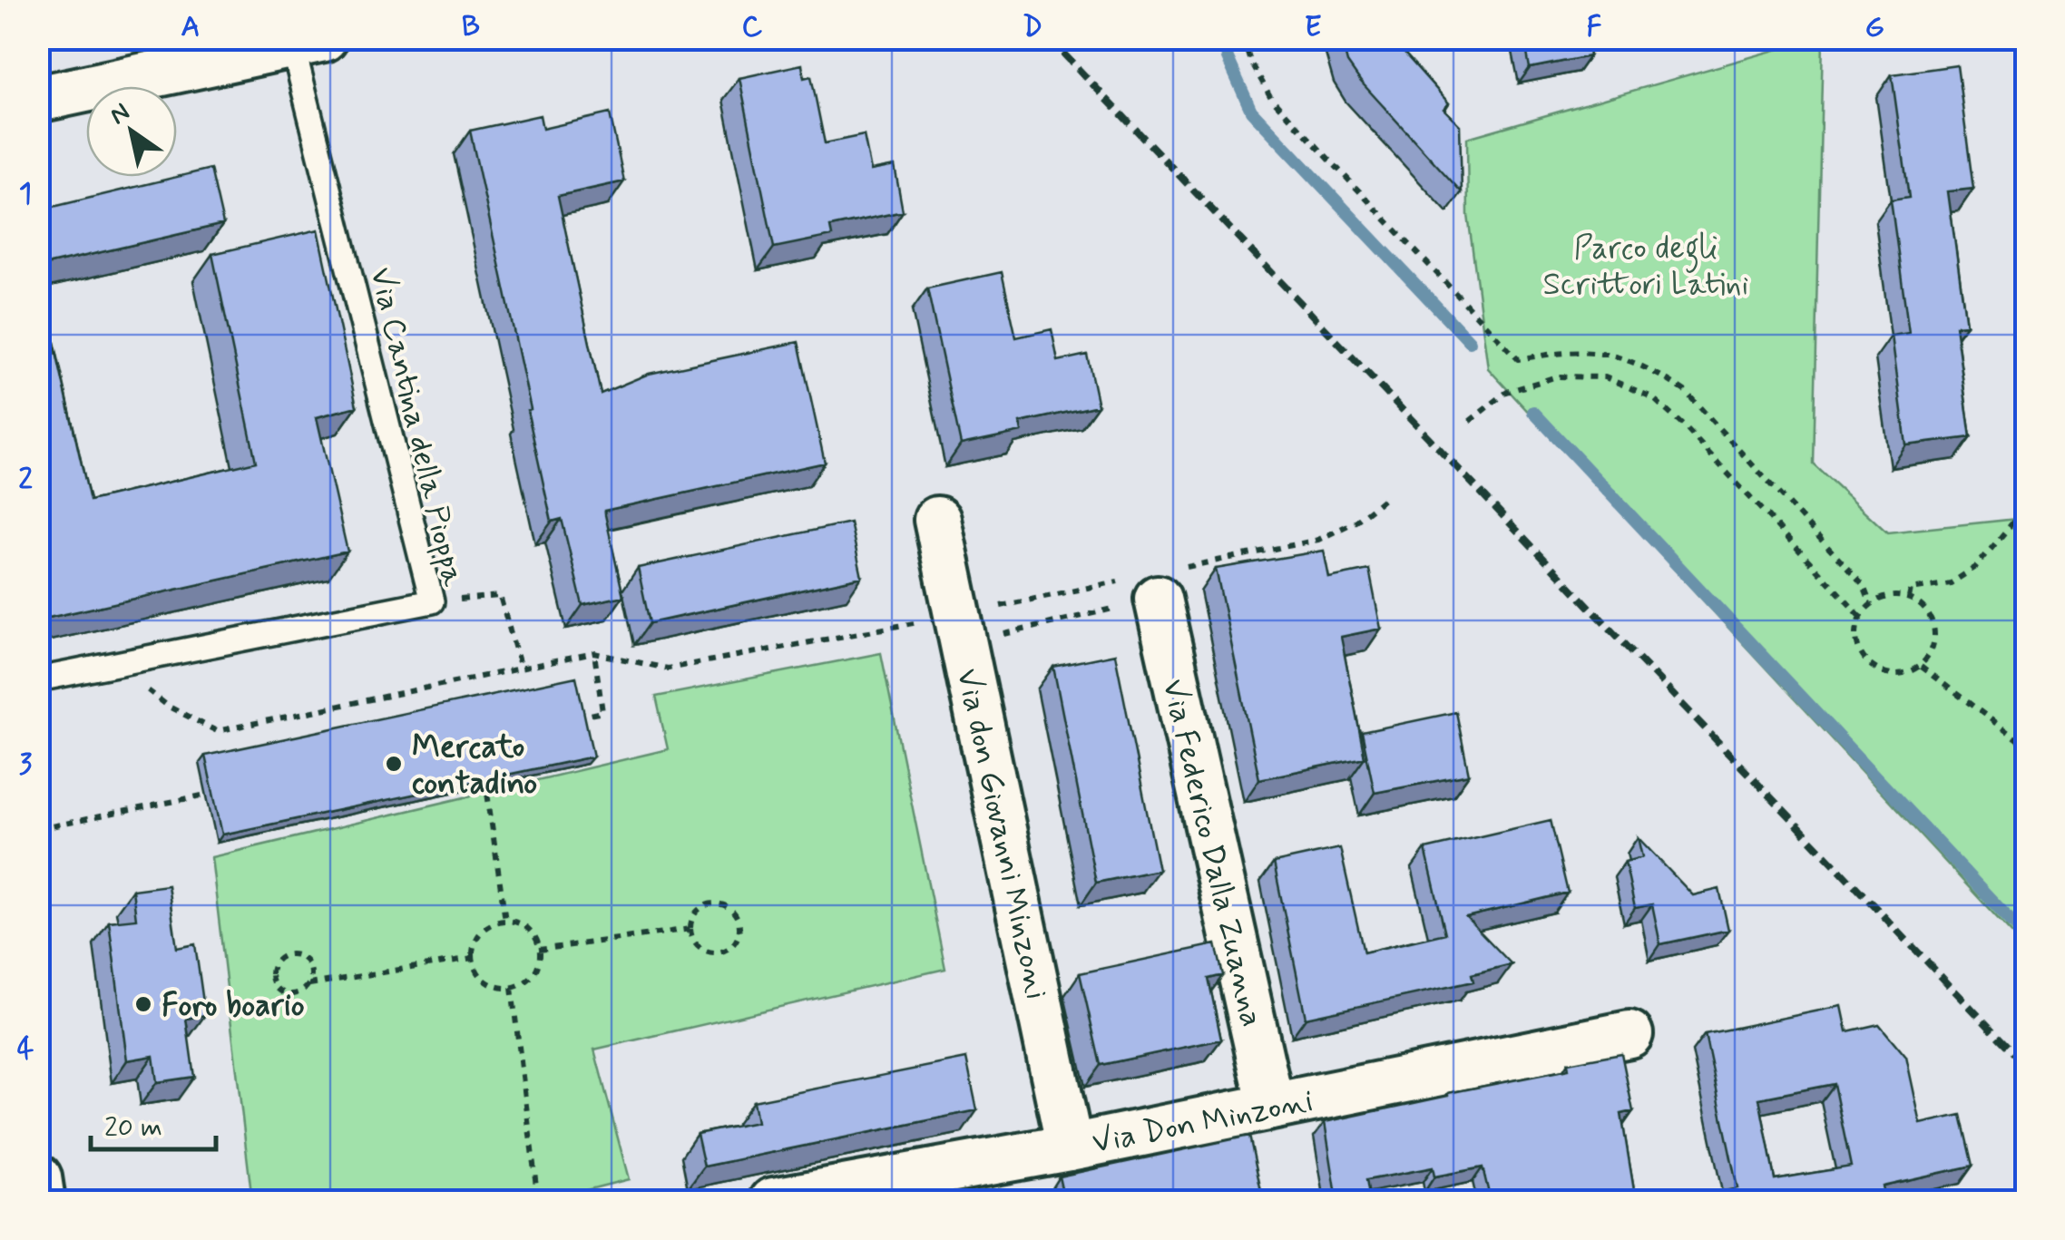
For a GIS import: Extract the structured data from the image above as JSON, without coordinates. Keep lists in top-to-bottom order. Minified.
{"streets":{"street":["Via don Giovanni Minzoni","Via Federico Dalla Zuanna","Via Don Minzoni"],"lane":["Via Cantina della Pioppa"]},"crossings":[["Via don Giovanni Minzoni","Via Don Minzoni"],["Via Federico Dalla Zuanna","Via Don Minzoni"]],"parks":["Parco degli Scrittori Latini"],"places":["Mercato contadino","Foro boario"],"scale_bar":"20 m","north":"top left","grid":{"columns":["A","B","C","D","E","F","G"],"rows":["1","2","3","4"]}}
